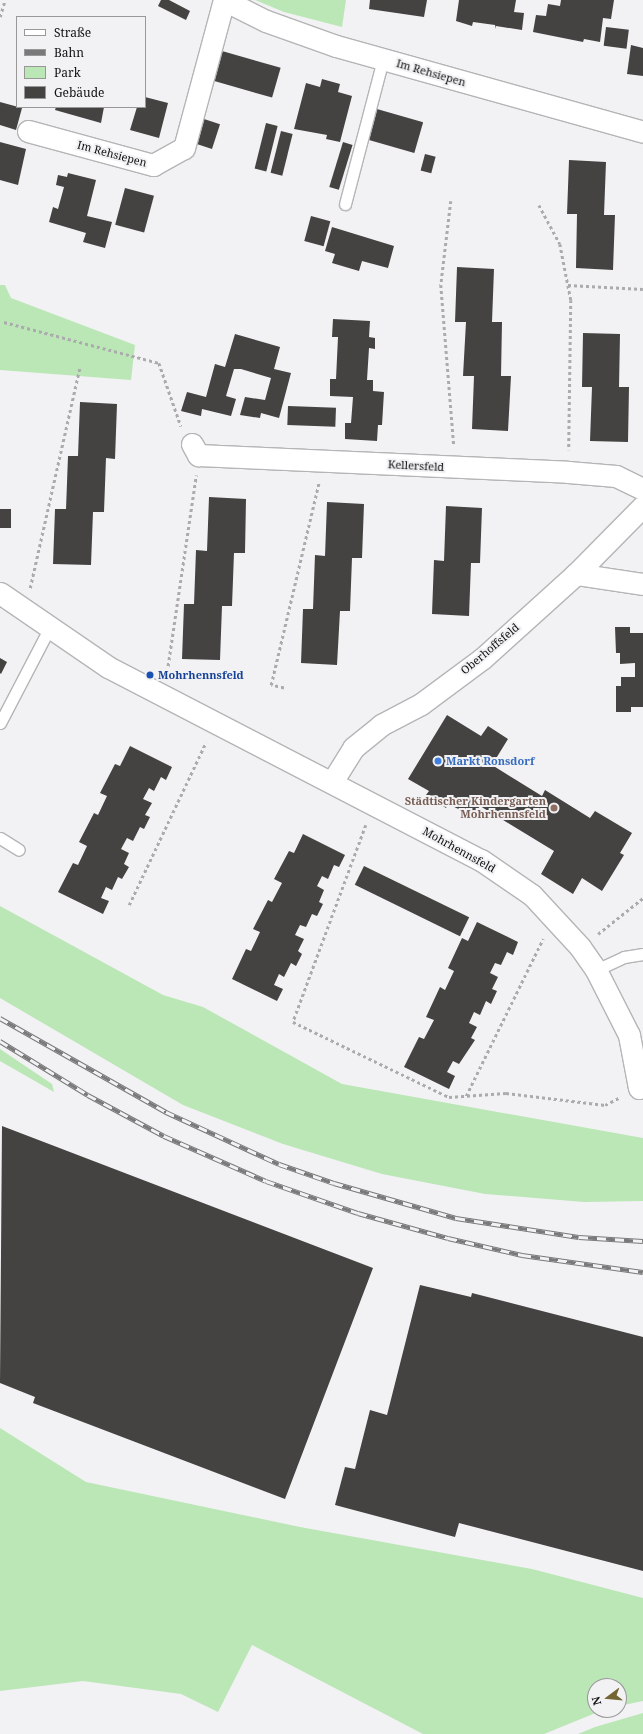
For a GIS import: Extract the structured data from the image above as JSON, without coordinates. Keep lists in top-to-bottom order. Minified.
{"streets":{"street":["Im Rehsiepen","Kellersfeld","Oberhoffsfeld","Mohrhennsfeld"]},"crossings":[["Oberhoffsfeld","Mohrhennsfeld"]],"places":["Mohrhennsfeld","Markt Ronsdorf","Städtischer Kindergarten Mohrhennsfeld"],"legend":["Straße","Bahn","Park","Gebäude"],"north":"left"}
